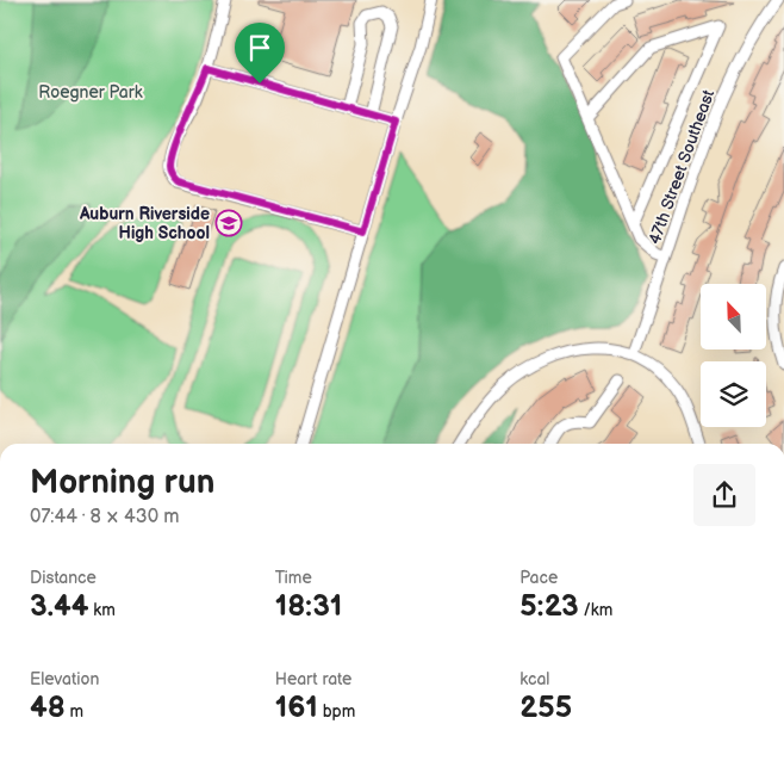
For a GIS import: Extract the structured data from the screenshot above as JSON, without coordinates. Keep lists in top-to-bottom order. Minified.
{"streets":{"street":["47th Street Southeast"]},"parks":["Roegner Park"],"places":{"school or university":["Auburn Riverside High School"]},"north":"top left","page":{"heading":["Morning run","07:44 · 8 × 430 m"],"stats":[["Distance","3.44 km"],["Time","18:31"],["Pace","5:23 /km"],["Elevation","48 m"],["Heart rate","161 bpm"],["kcal","255"]]}}
